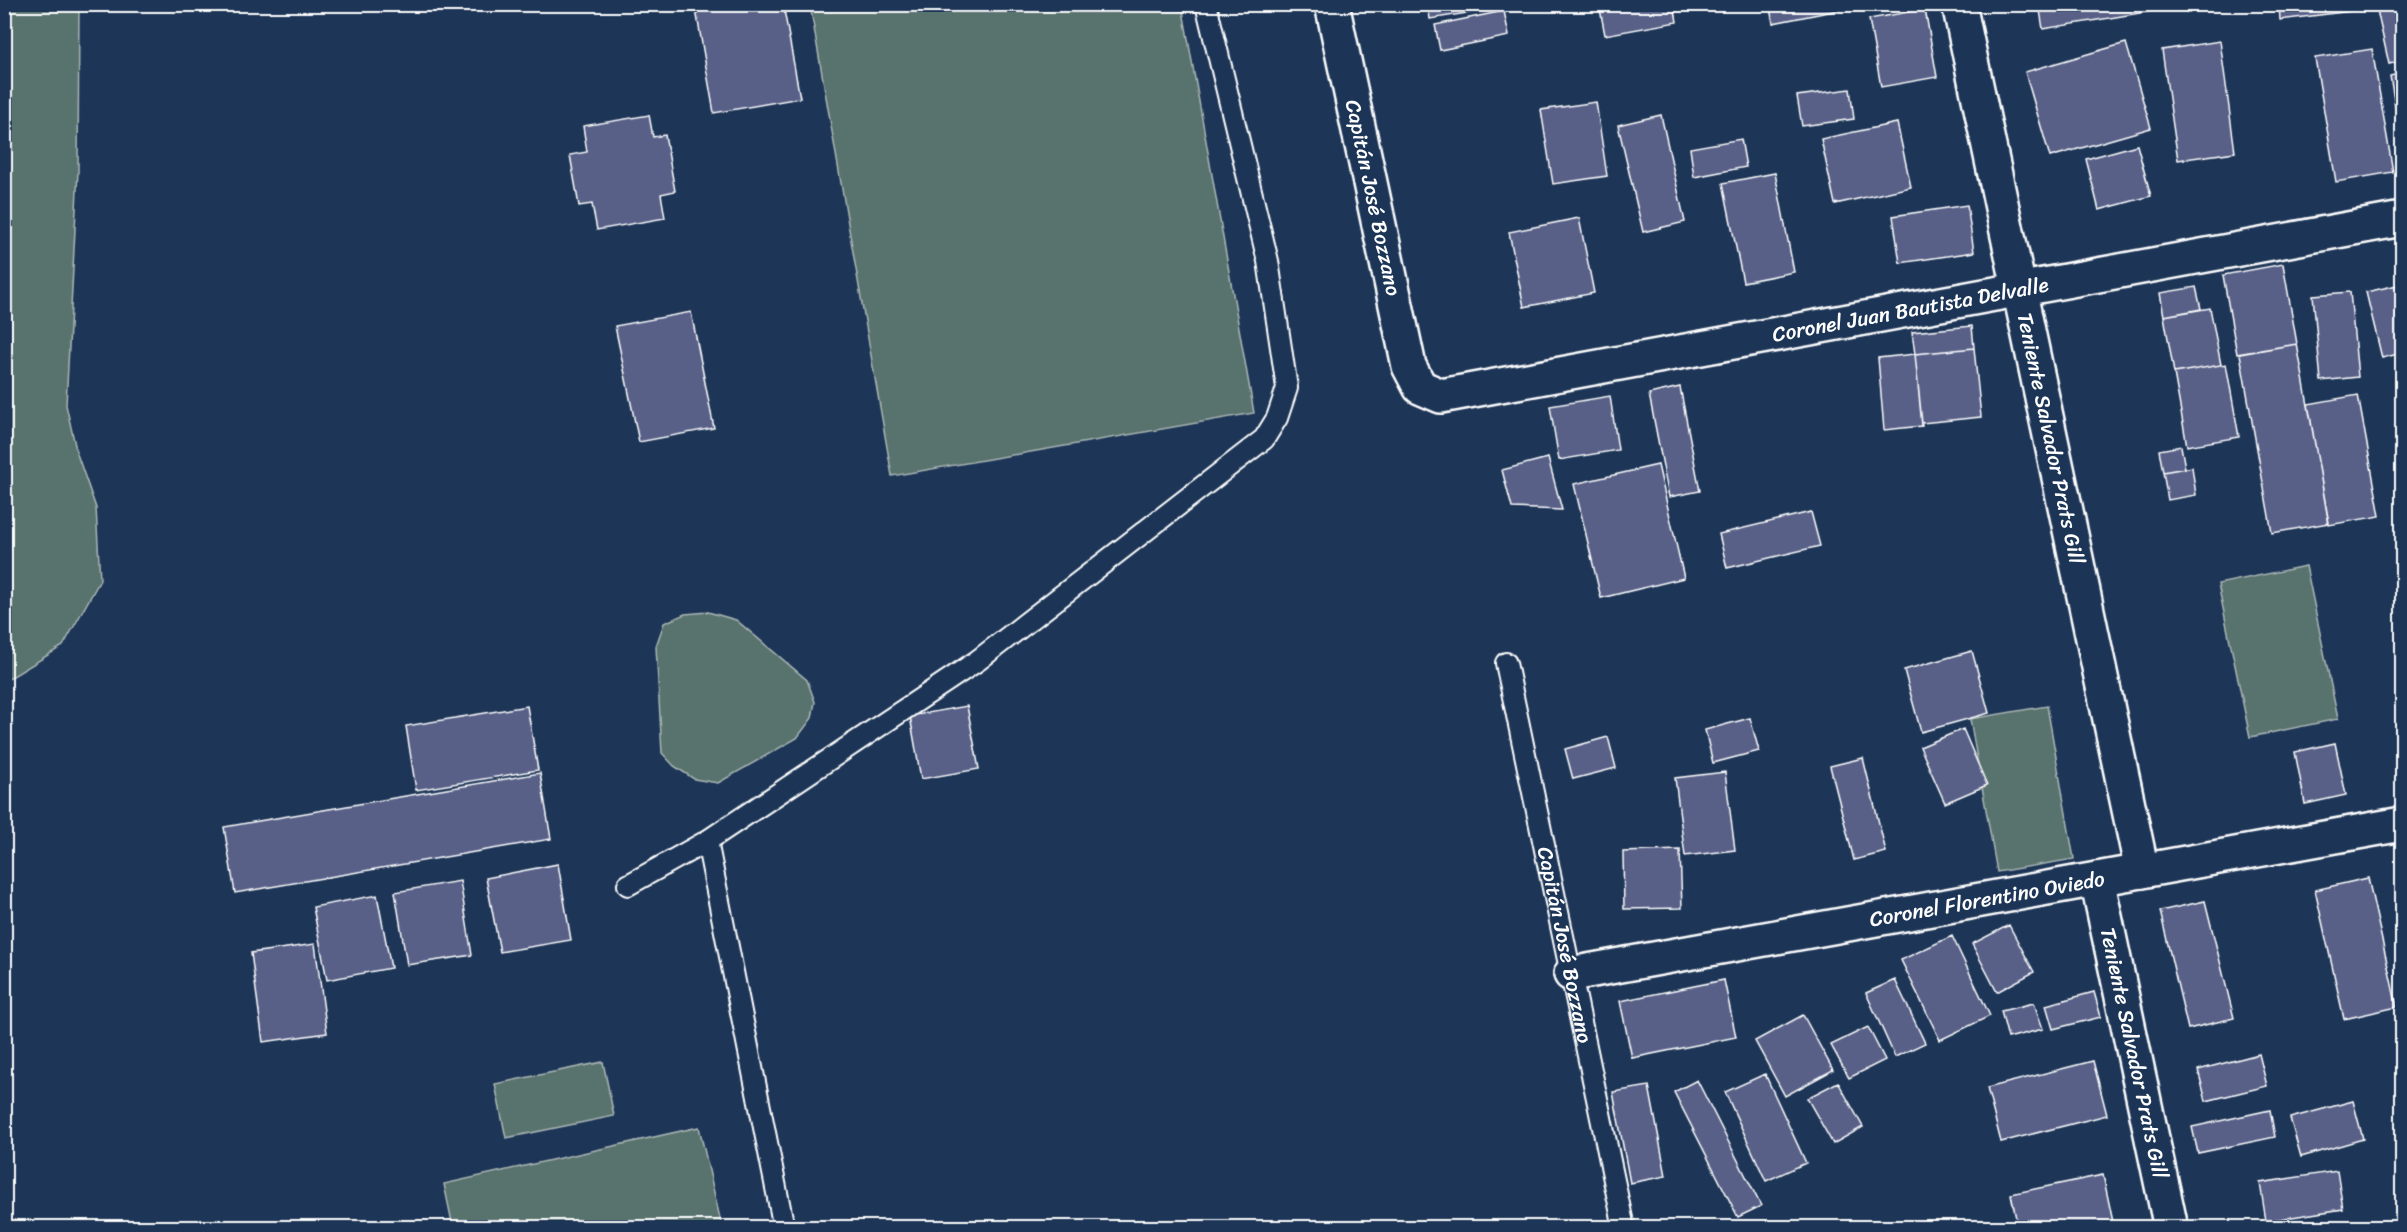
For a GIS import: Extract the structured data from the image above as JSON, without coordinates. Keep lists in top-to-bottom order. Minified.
{"streets":{"street":["Capitán José Bozzano","Coronel Juan Bautista Delvalle","Teniente Salvador Prats Gill","Coronel Florentino Oviedo"]},"crossings":[["Capitán José Bozzano","Coronel Juan Bautista Delvalle"],["Capitán José Bozzano","Coronel Florentino Oviedo"],["Coronel Juan Bautista Delvalle","Teniente Salvador Prats Gill"],["Teniente Salvador Prats Gill","Coronel Florentino Oviedo"]]}
